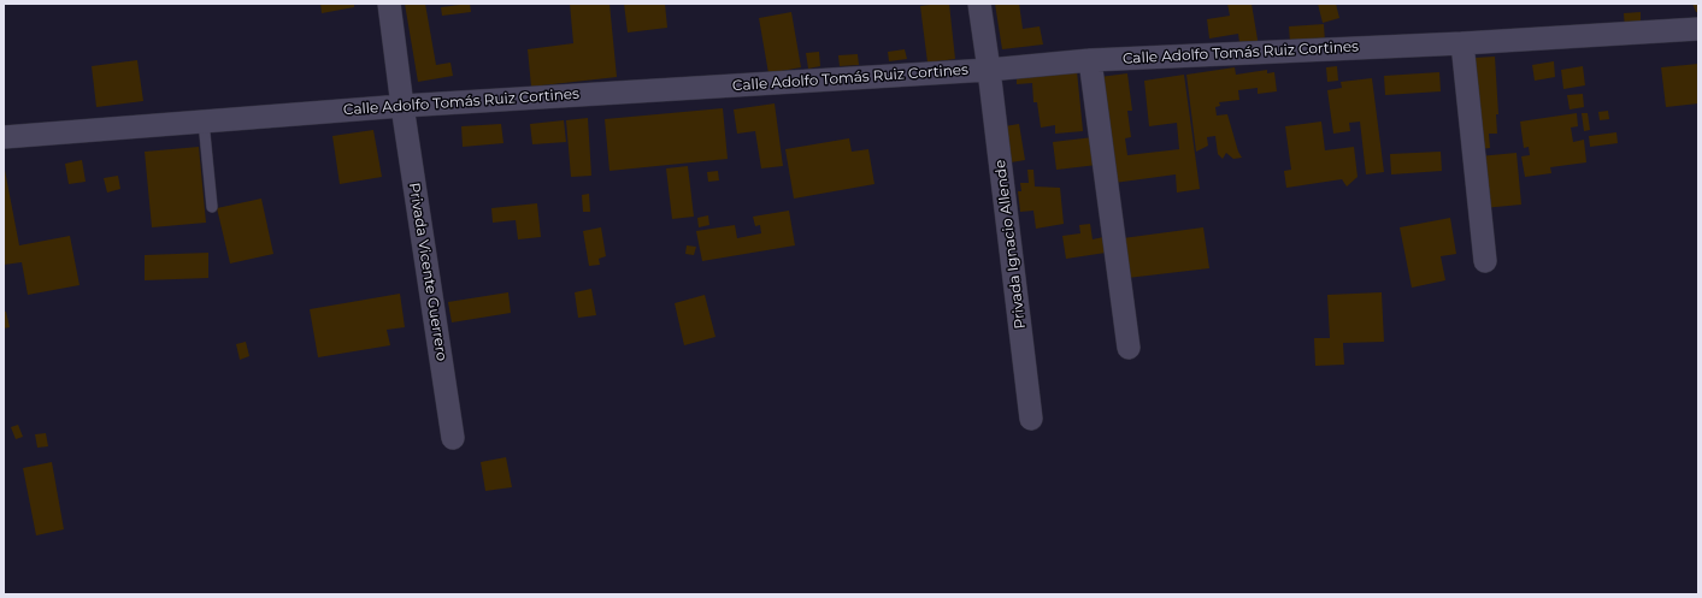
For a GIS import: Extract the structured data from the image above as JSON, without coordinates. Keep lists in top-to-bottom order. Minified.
{"streets":{"street":["Calle Adolfo Tomás Ruiz Cortines","Privada Ignacio Allende","Privada Vicente Guerrero"]},"crossings":[["Calle Adolfo Tomás Ruiz Cortines","Privada Ignacio Allende"],["Calle Adolfo Tomás Ruiz Cortines","Privada Vicente Guerrero"]]}
